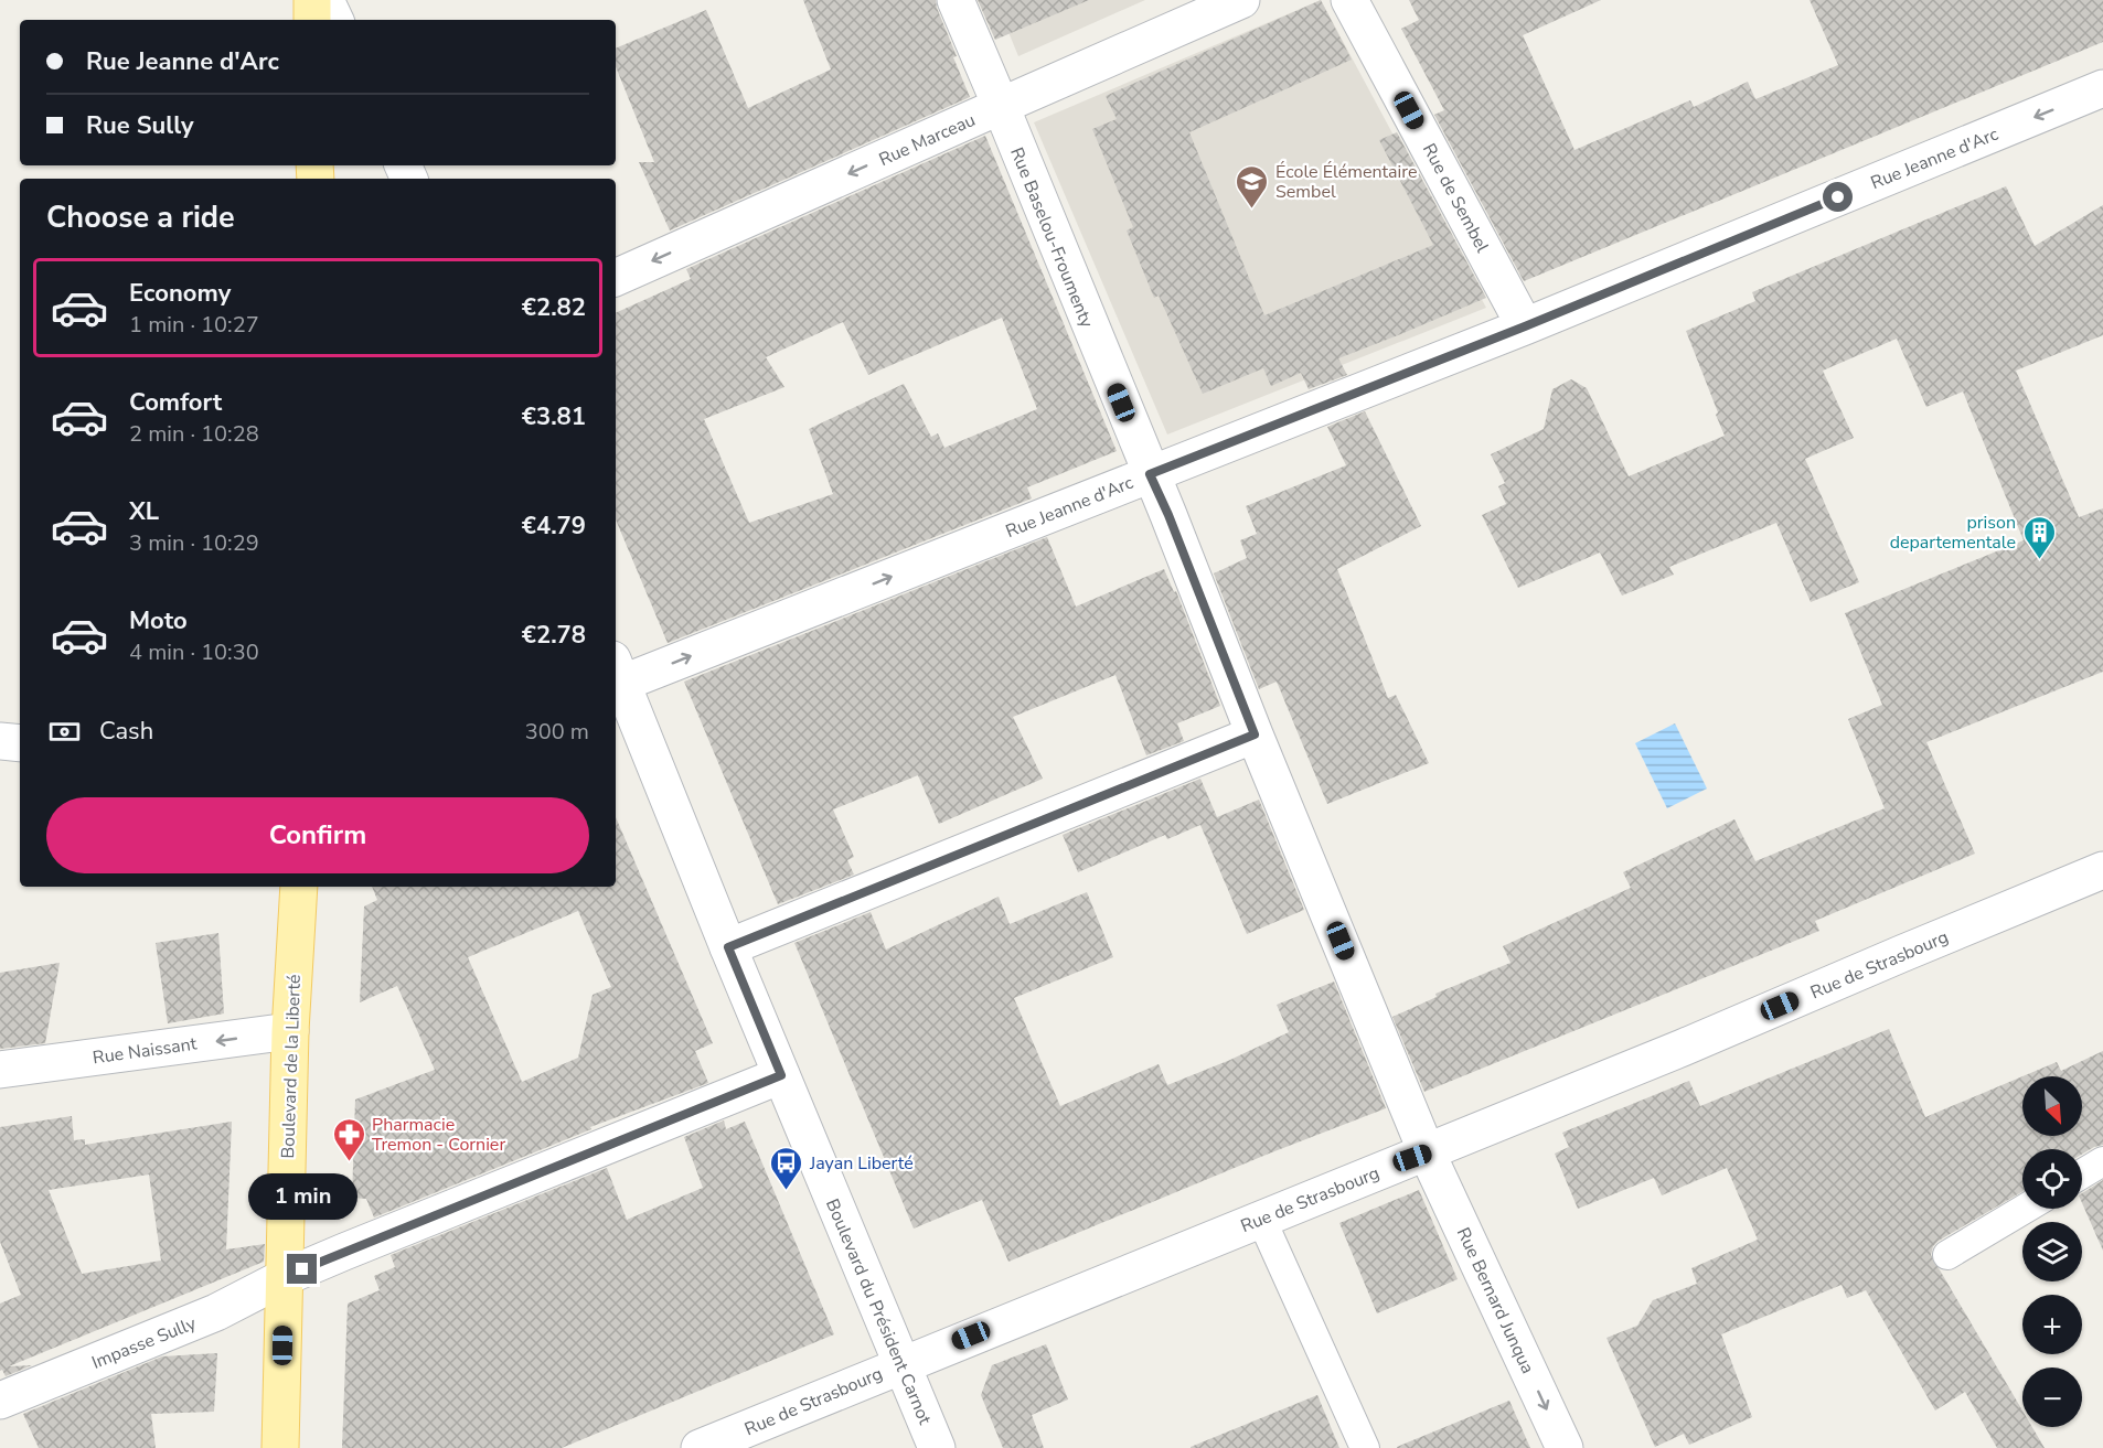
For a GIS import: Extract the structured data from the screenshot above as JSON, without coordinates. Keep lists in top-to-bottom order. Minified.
{"streets":{"main road":["Boulevard de la Liberté"],"street":["Rue Marceau","Rue Jeanne d'Arc","Rue de Sembel","Rue Baselou-Froumenty","Rue de Strasbourg","Rue Naissant","Rue Bernard Junqua","Boulevard du Président Carnot","Impasse Sully"]},"crossings":[["Rue Marceau","Rue Baselou-Froumenty"],["Rue Jeanne d'Arc","Rue de Sembel"],["Rue Jeanne d'Arc","Rue Baselou-Froumenty"],["Rue Jeanne d'Arc","Boulevard du Président Carnot"],["Rue Baselou-Froumenty","Rue Bernard Junqua"],["Rue de Strasbourg","Rue Bernard Junqua"],["Rue de Strasbourg","Boulevard du Président Carnot"],["Rue Naissant","Boulevard de la Liberté"],["Boulevard de la Liberté","Impasse Sully"],["Boulevard du Président Carnot","Impasse Sully"]],"one_way":["Rue Marceau","Rue Naissant","Rue Bernard Junqua"],"places":{"school or university":["École Élémentaire Sembel"],"building":["prison departementale"],"pharmacy":["Pharmacie Tremon - Cornier"],"bus stop":["Jayan Liberté"]},"north":"bottom right","page":{"banner":["Rue Jeanne d'Arc","Rue Sully"],"heading":"Choose a ride","list":[{"name":"Economy","note":"1 min · 10:27","value":"€2.82"},{"name":"Comfort","note":"2 min · 10:28","value":"€3.81"},{"name":"XL","note":"3 min · 10:29","value":"€4.79"},{"name":"Moto","note":"4 min · 10:30","value":"€2.78"}],"pay":["Cash","300 m"],"buttons":"Confirm","map_buttons":["+","−"],"bubble":"1 min"}}
